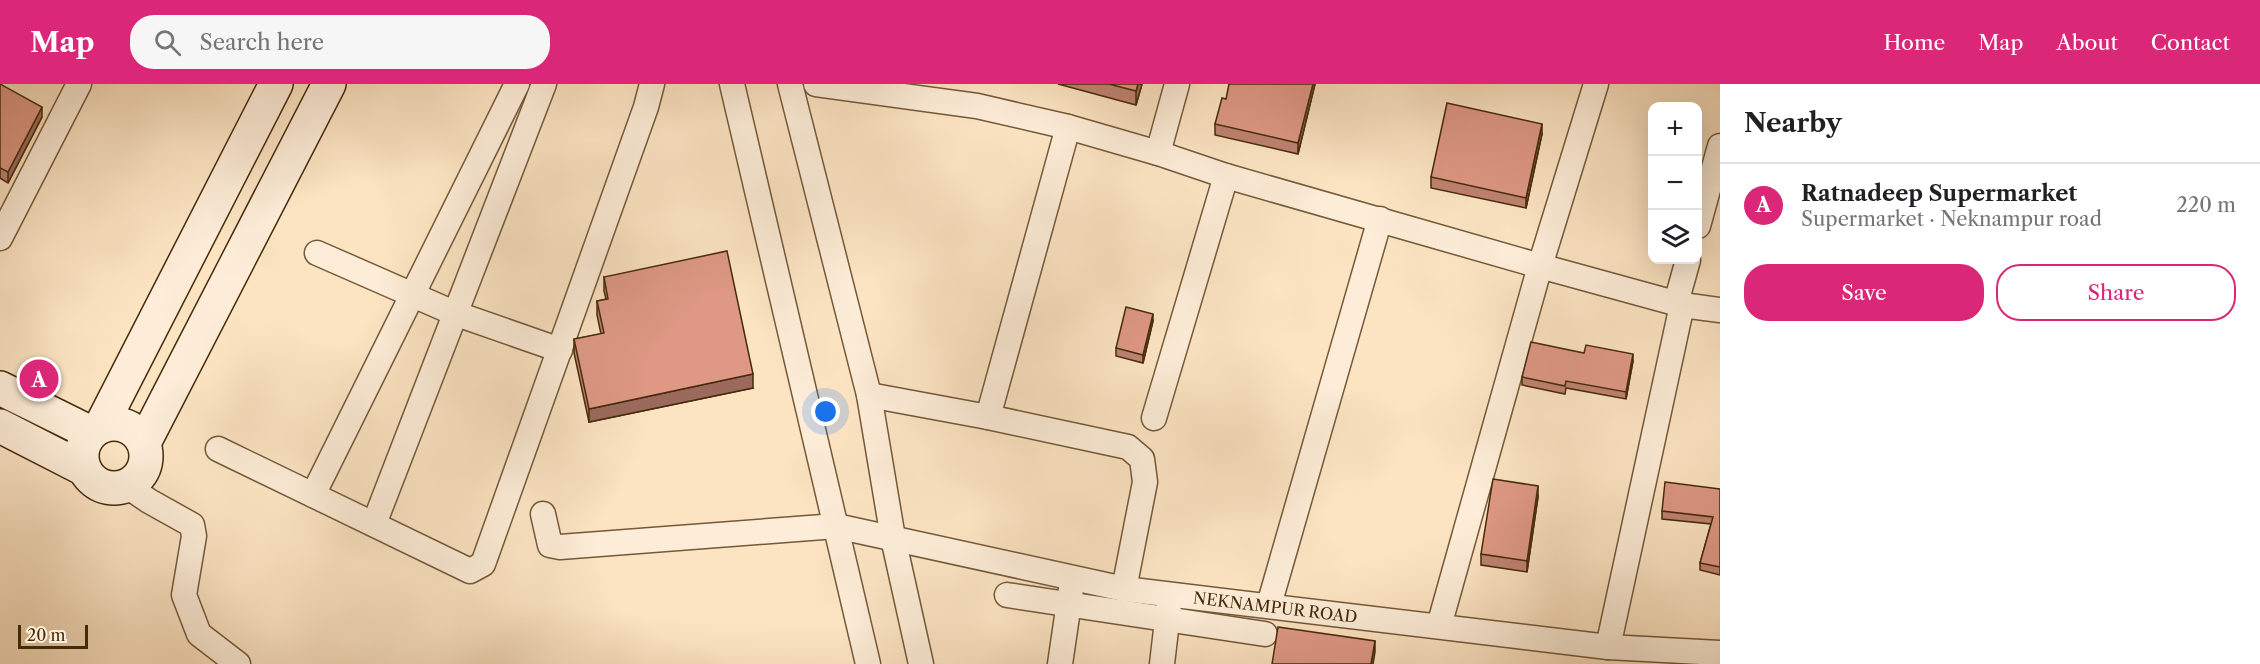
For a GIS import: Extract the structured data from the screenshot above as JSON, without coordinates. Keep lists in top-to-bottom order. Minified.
{"streets":{"street":["NEKNAMPUR ROAD"]},"scale_bar":"20 m","page":{"header":"Map","search":"Search here","nav":["Home","Map","About","Contact"],"heading":"Nearby","map_buttons":["+","−"],"list":[{"mark":"A","name":"Ratnadeep Supermarket","note":"Supermarket · Neknampur road","value":"220 m"}],"buttons":["Save","Share"],"pins":"A","scale":"20 m"}}
